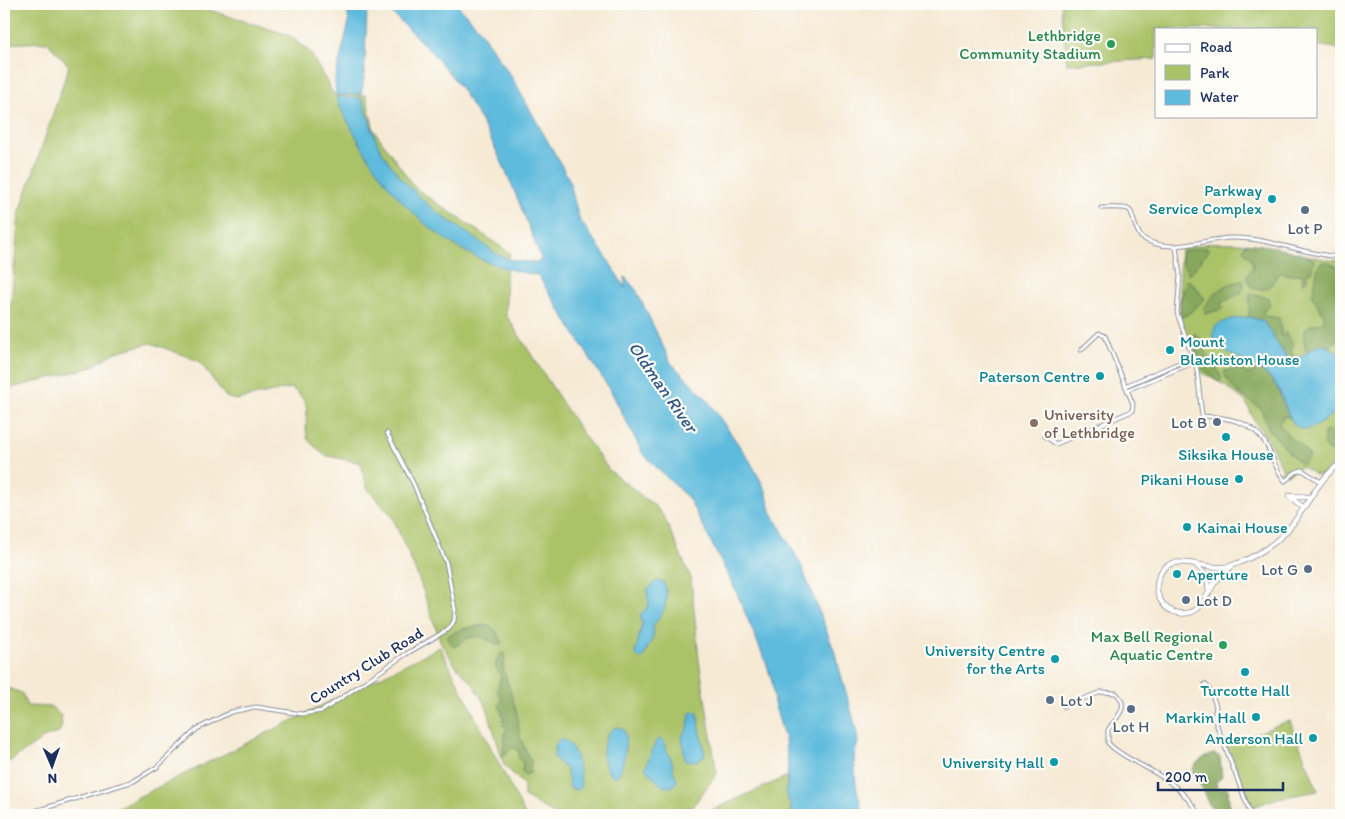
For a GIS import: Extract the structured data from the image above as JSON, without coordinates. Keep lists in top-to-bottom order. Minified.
{"streets":{"street":["Country Club Road"]},"water":["Oldman River"],"places":["Lethbridge Community Stadium","Parkway Service Complex","Lot P","Mount Blackiston House","Paterson Centre","Lot B","University of Lethbridge","Siksika House","Pikani House","Kainai House","Lot G","Aperture","Lot D","Max Bell Regional Aquatic Centre","University Centre for the Arts","Turcotte Hall","Lot J","Lot H","Markin Hall","Anderson Hall","University Hall"],"legend":["Road","Park","Water"],"scale_bar":"200 m","north":"bottom"}
